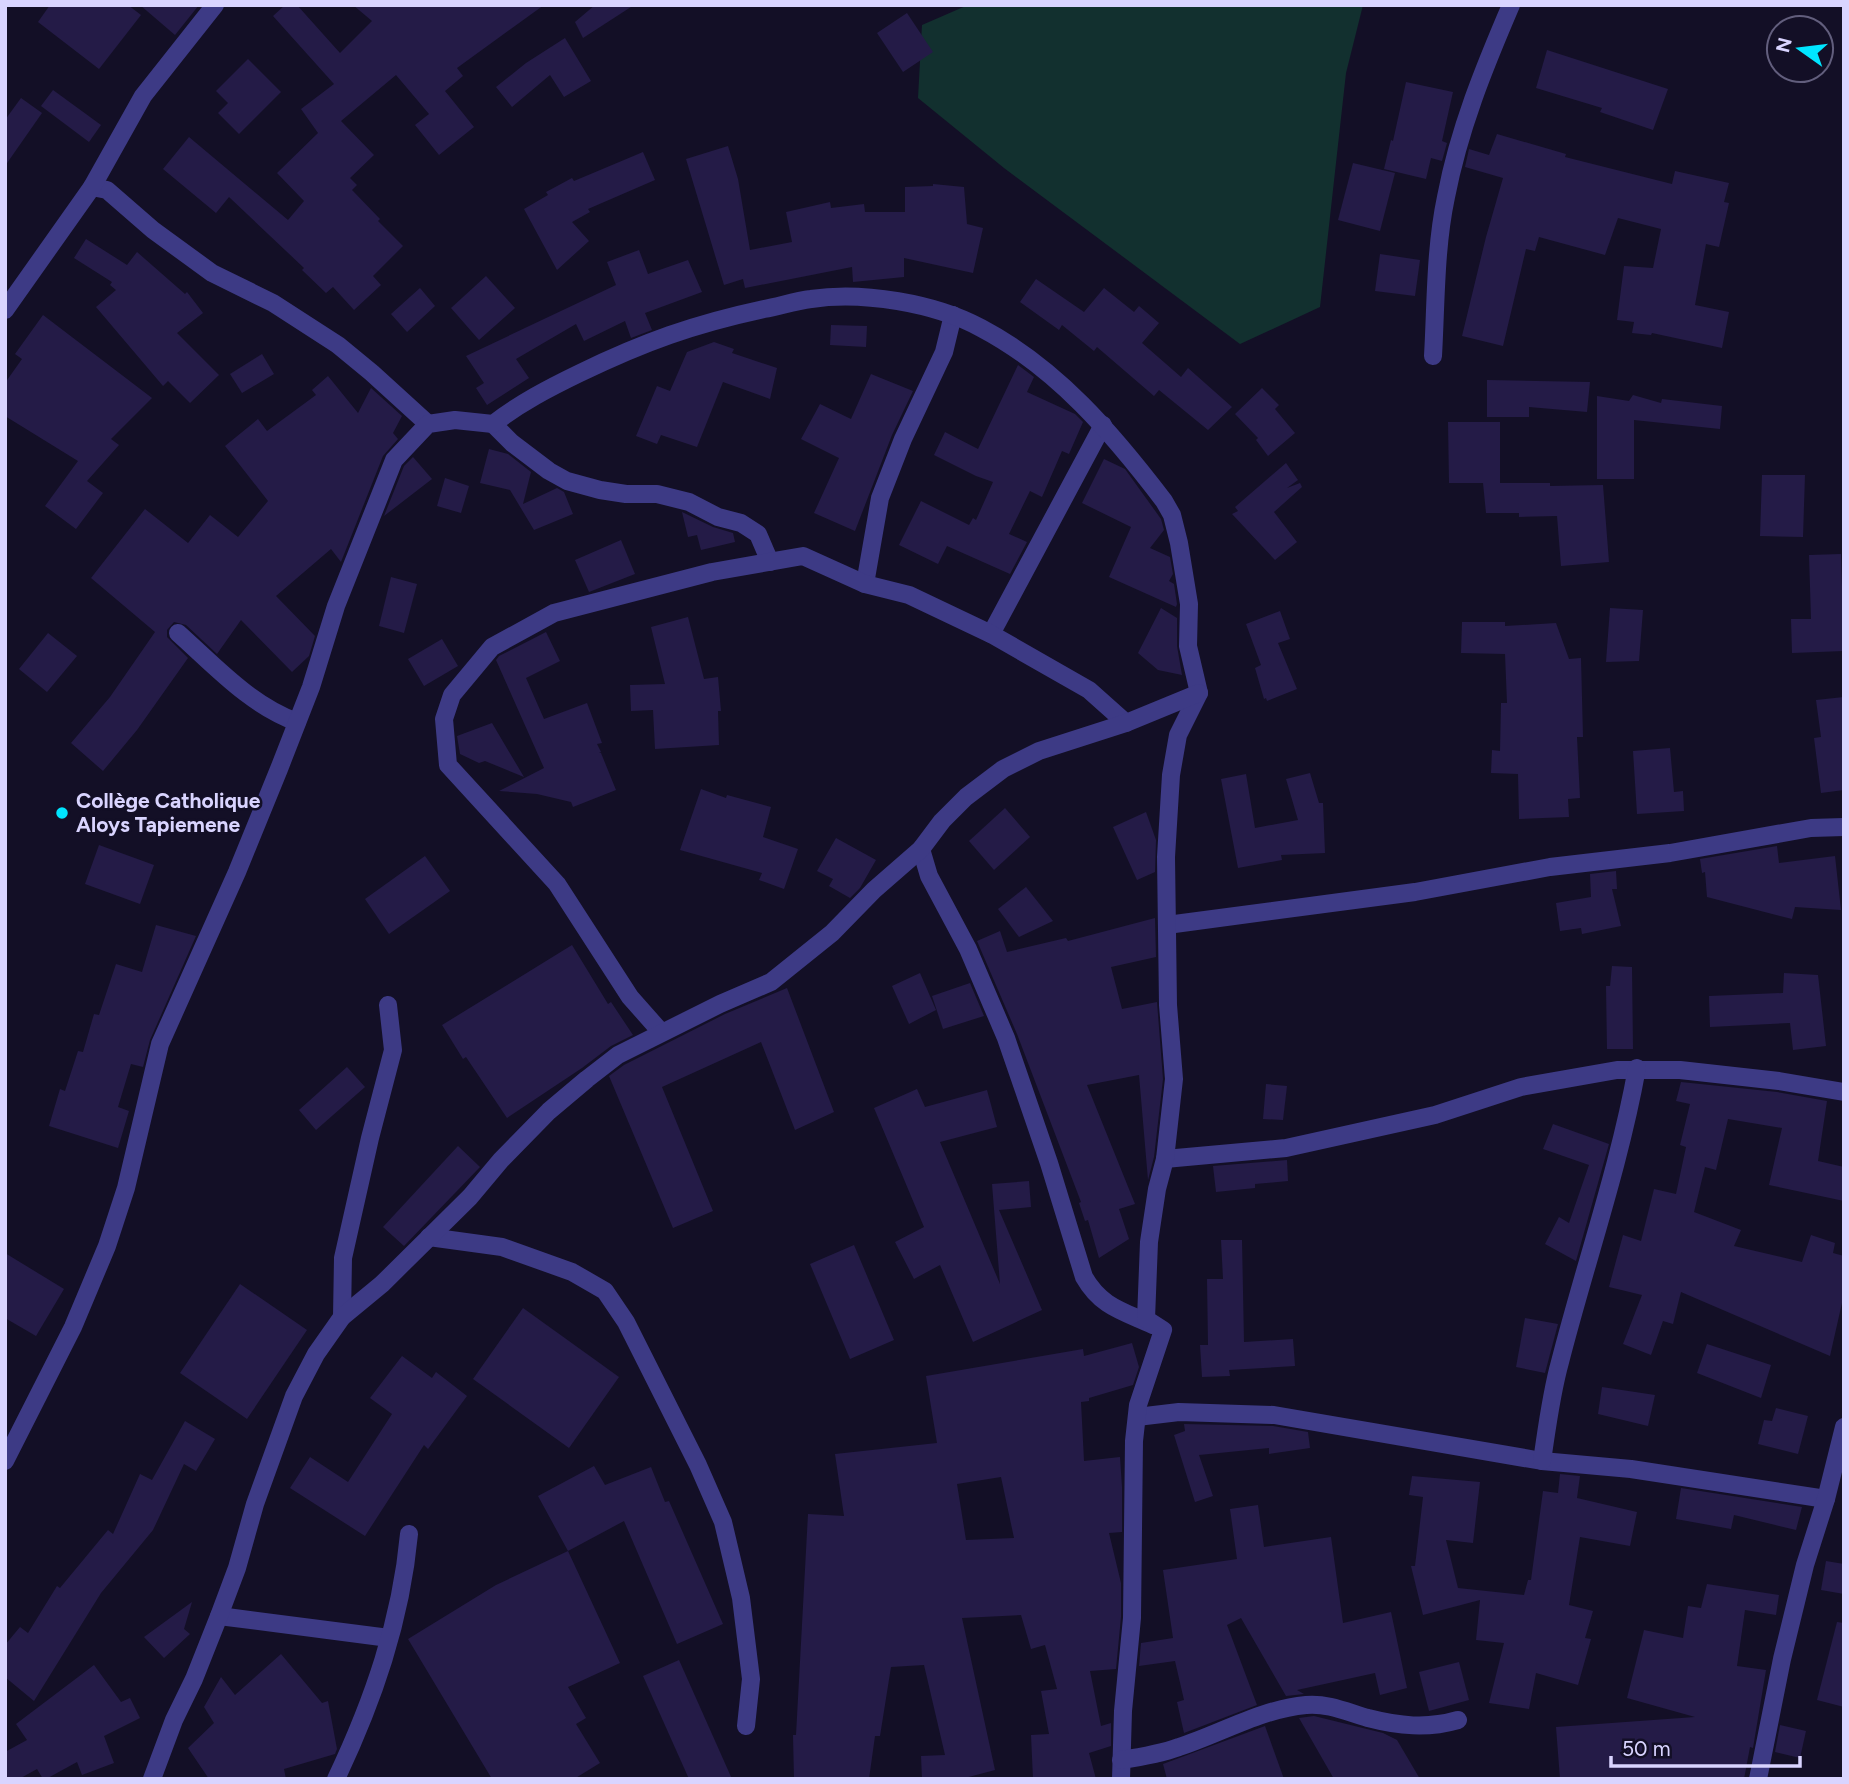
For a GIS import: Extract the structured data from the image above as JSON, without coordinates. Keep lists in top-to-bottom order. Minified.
{"places":["Collège Catholique Aloys Tapiemene"],"scale_bar":"50 m","north":"left"}
